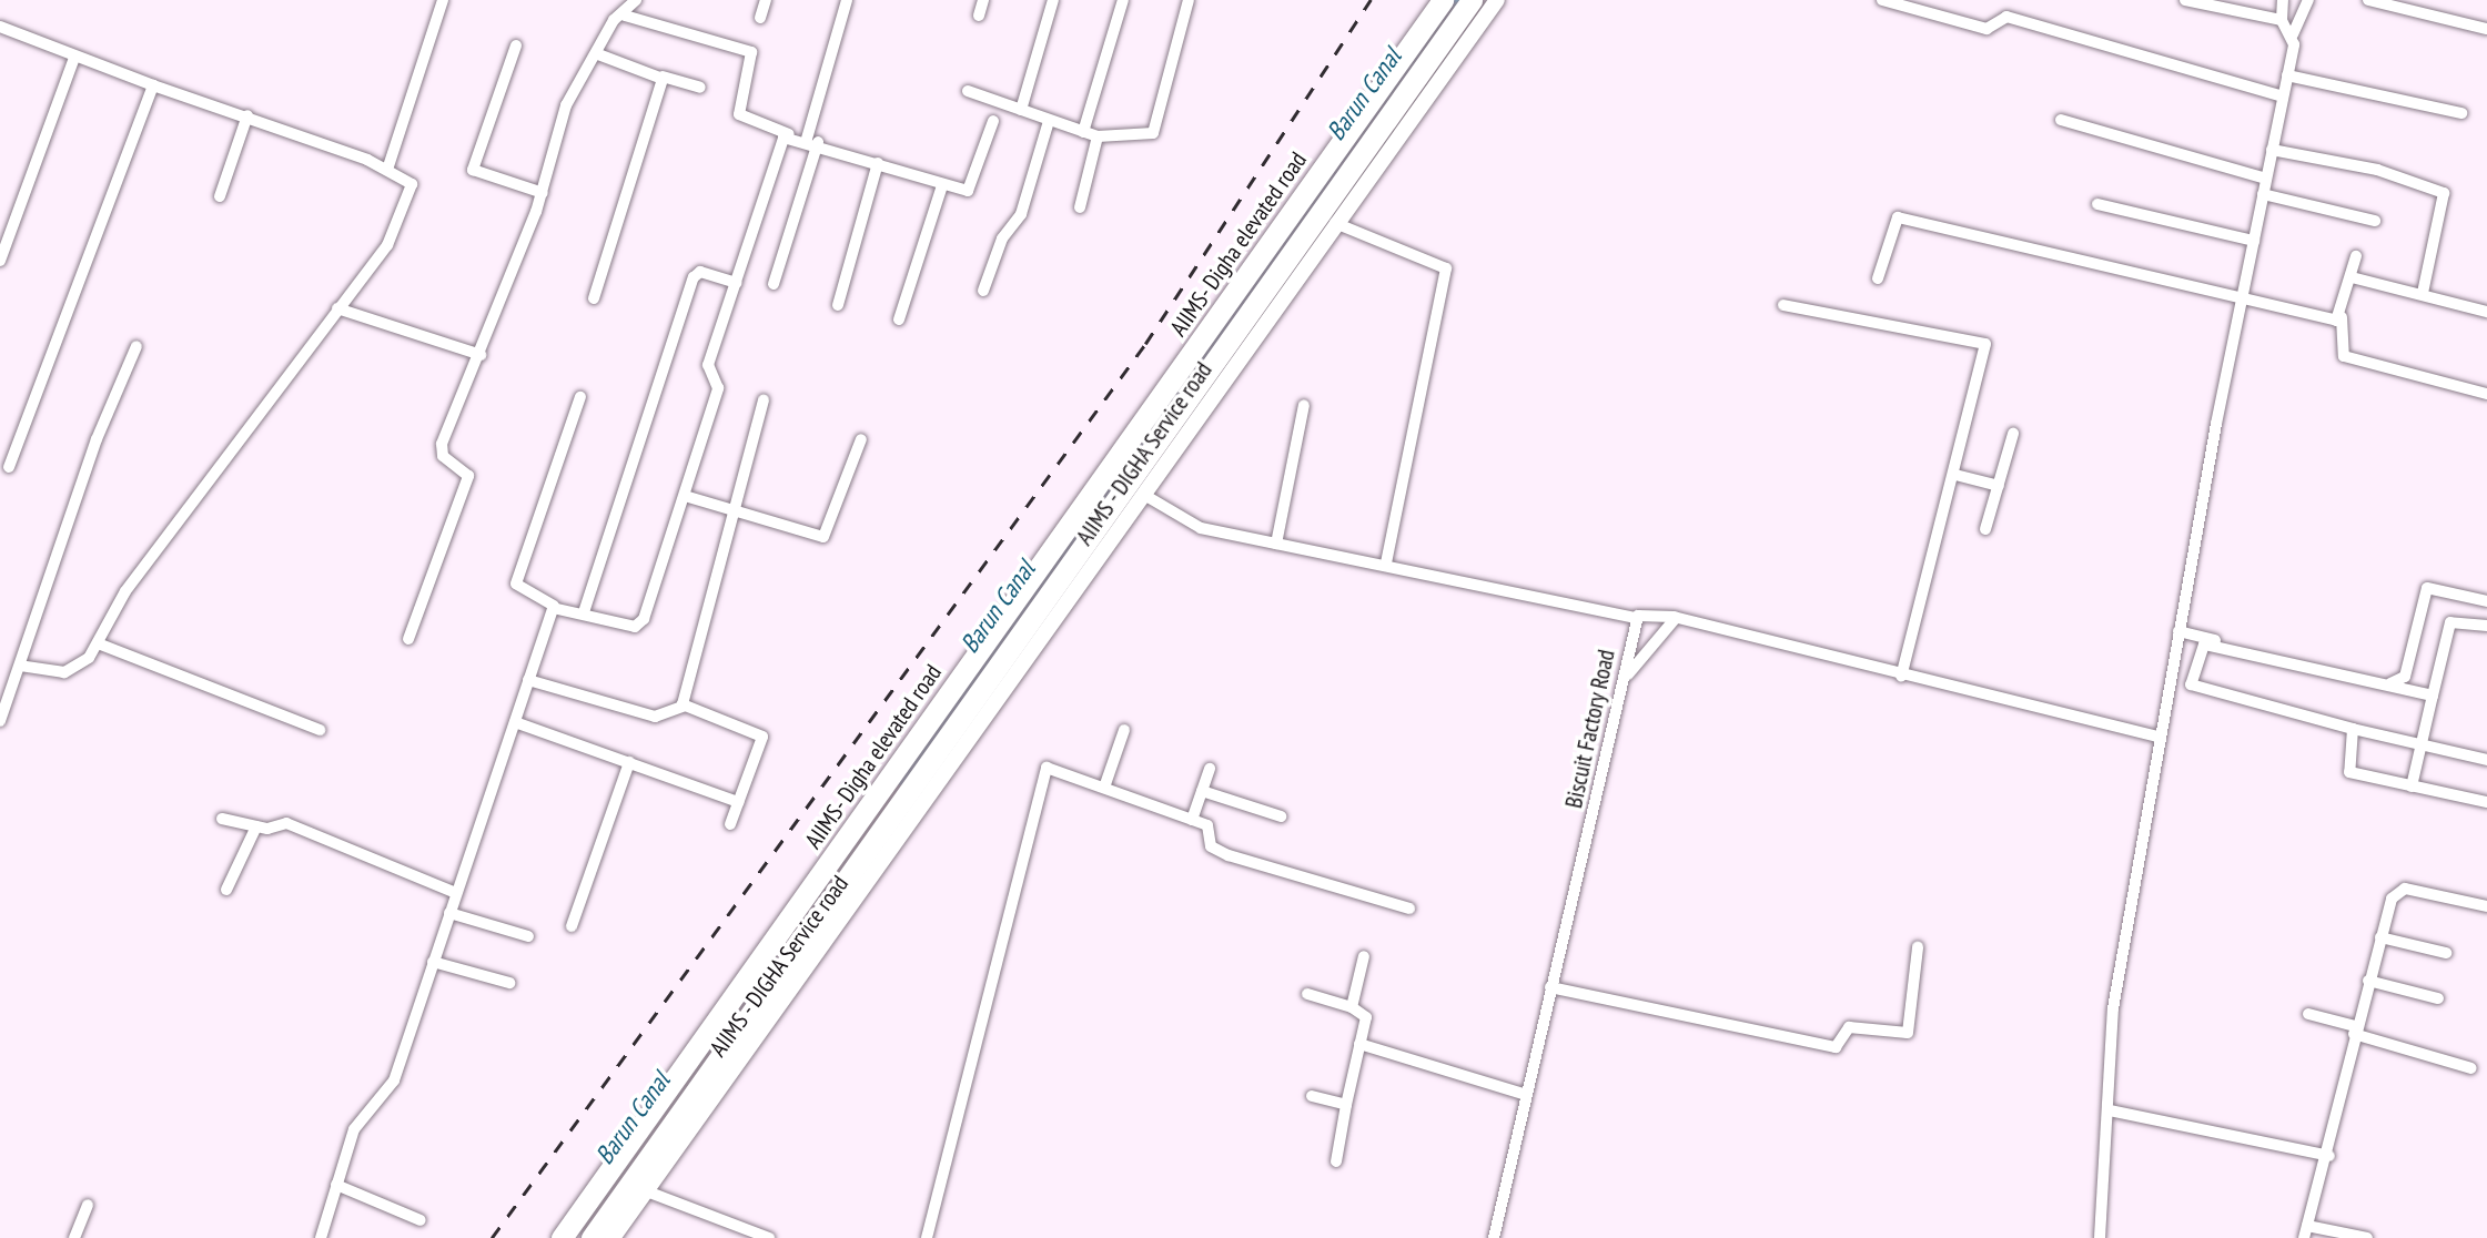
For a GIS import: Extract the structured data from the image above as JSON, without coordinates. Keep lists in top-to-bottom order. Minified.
{"streets":{"highway":["AIIMS- Digha elevated road"],"main road":["AIIMS - DIGHA Service road"],"street":["Biscuit Factory Road"]},"water":["Barun Canal"]}
